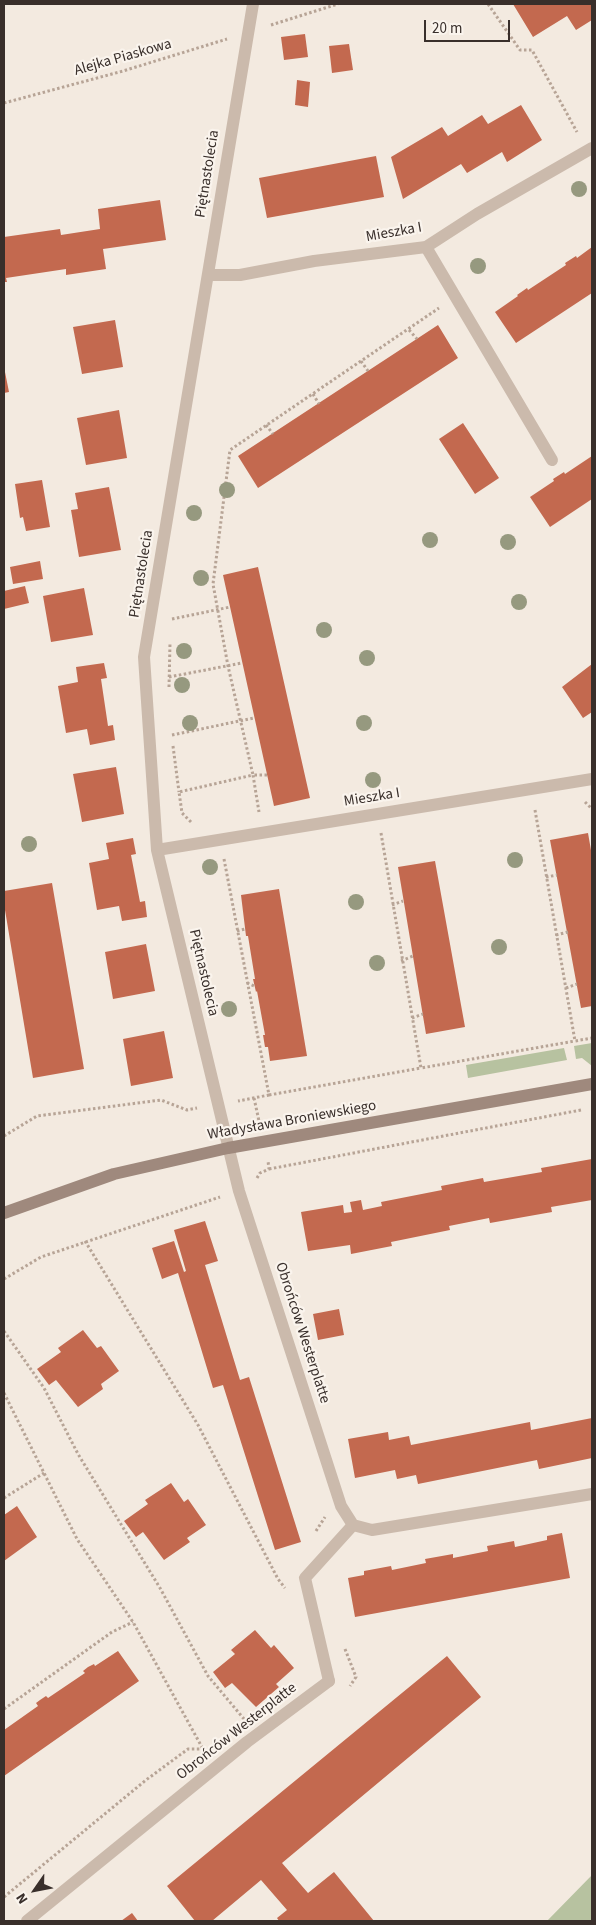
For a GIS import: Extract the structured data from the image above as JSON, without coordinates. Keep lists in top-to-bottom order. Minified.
{"streets":{"street":["Piętnastolecia","Mieszka I","Władysława Broniewskiego","Obrońców Westerplatte"],"path":["Alejka Piaskowa"]},"crossings":[["Alejka Piaskowa","Piętnastolecia"],["Piętnastolecia","Mieszka I"],["Piętnastolecia","Władysława Broniewskiego"],["Piętnastolecia","Obrońców Westerplatte"],["Władysława Broniewskiego","Obrońców Westerplatte"]],"scale_bar":"20 m","north":"bottom left"}
